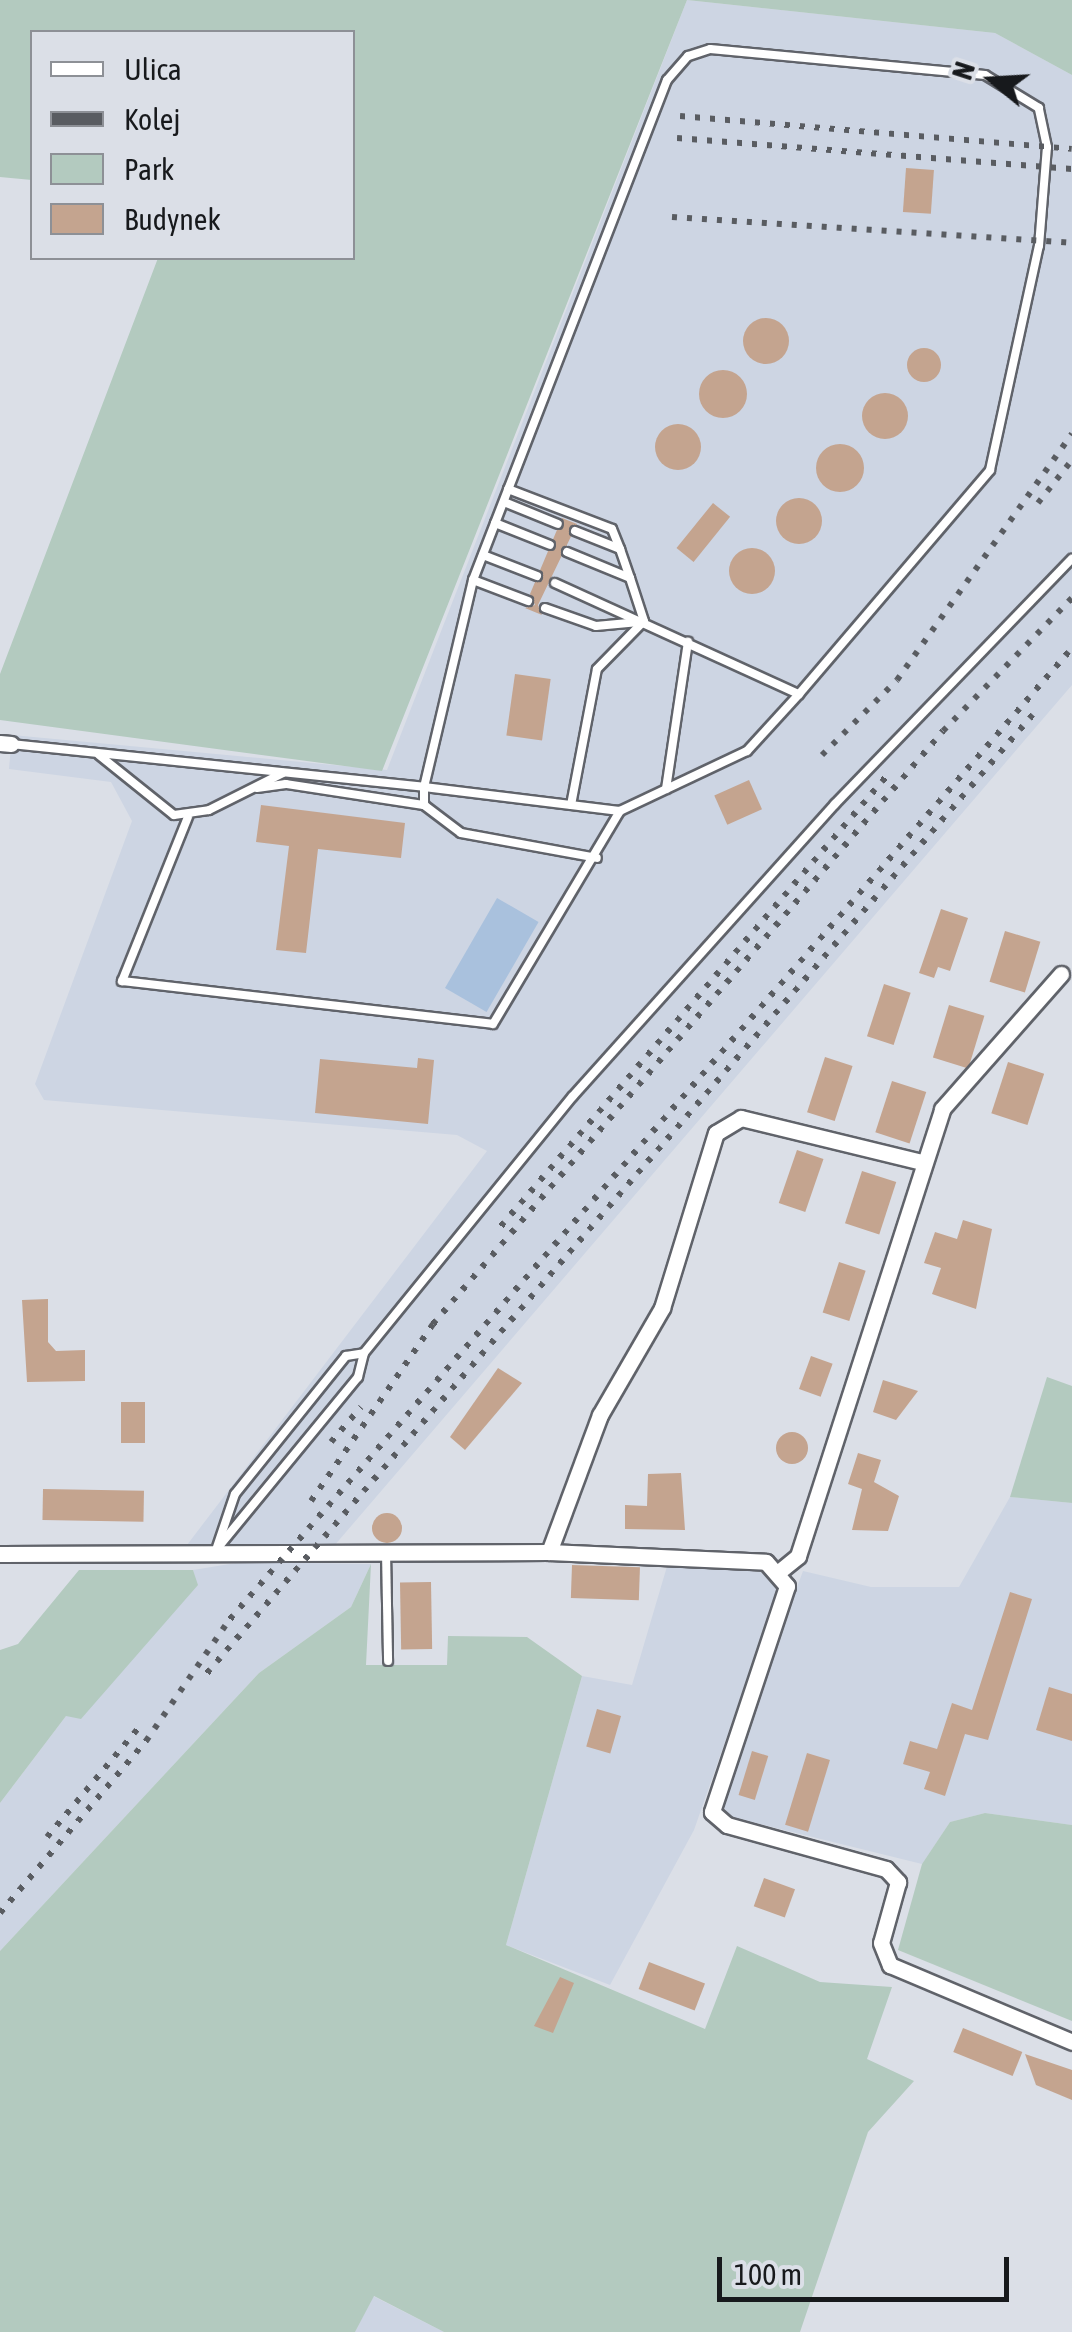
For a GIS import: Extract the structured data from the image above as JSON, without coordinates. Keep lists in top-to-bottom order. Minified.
{"legend":["Ulica","Kolej","Park","Budynek"],"scale_bar":"100 m","north":"left"}
